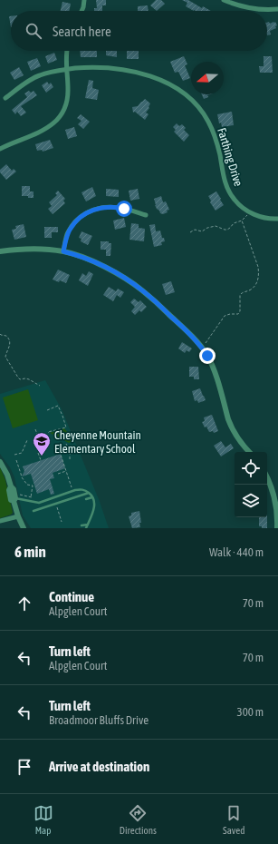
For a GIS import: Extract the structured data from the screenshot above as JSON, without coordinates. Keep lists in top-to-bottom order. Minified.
{"streets":{"street":["Farthing Drive"]},"places":{"school or university":["Cheyenne Mountain Elementary School"]},"north":"left","page":{"search":"Search here","heading":["6 min","Walk · 440 m"],"list":[["Continue","Alpglen Court","70 m"],["Turn left","Alpglen Court","70 m"],["Turn left","Broadmoor Bluffs Drive","300 m"],"Arrive at destination"],"nav":["Map","Directions","Saved"]}}
